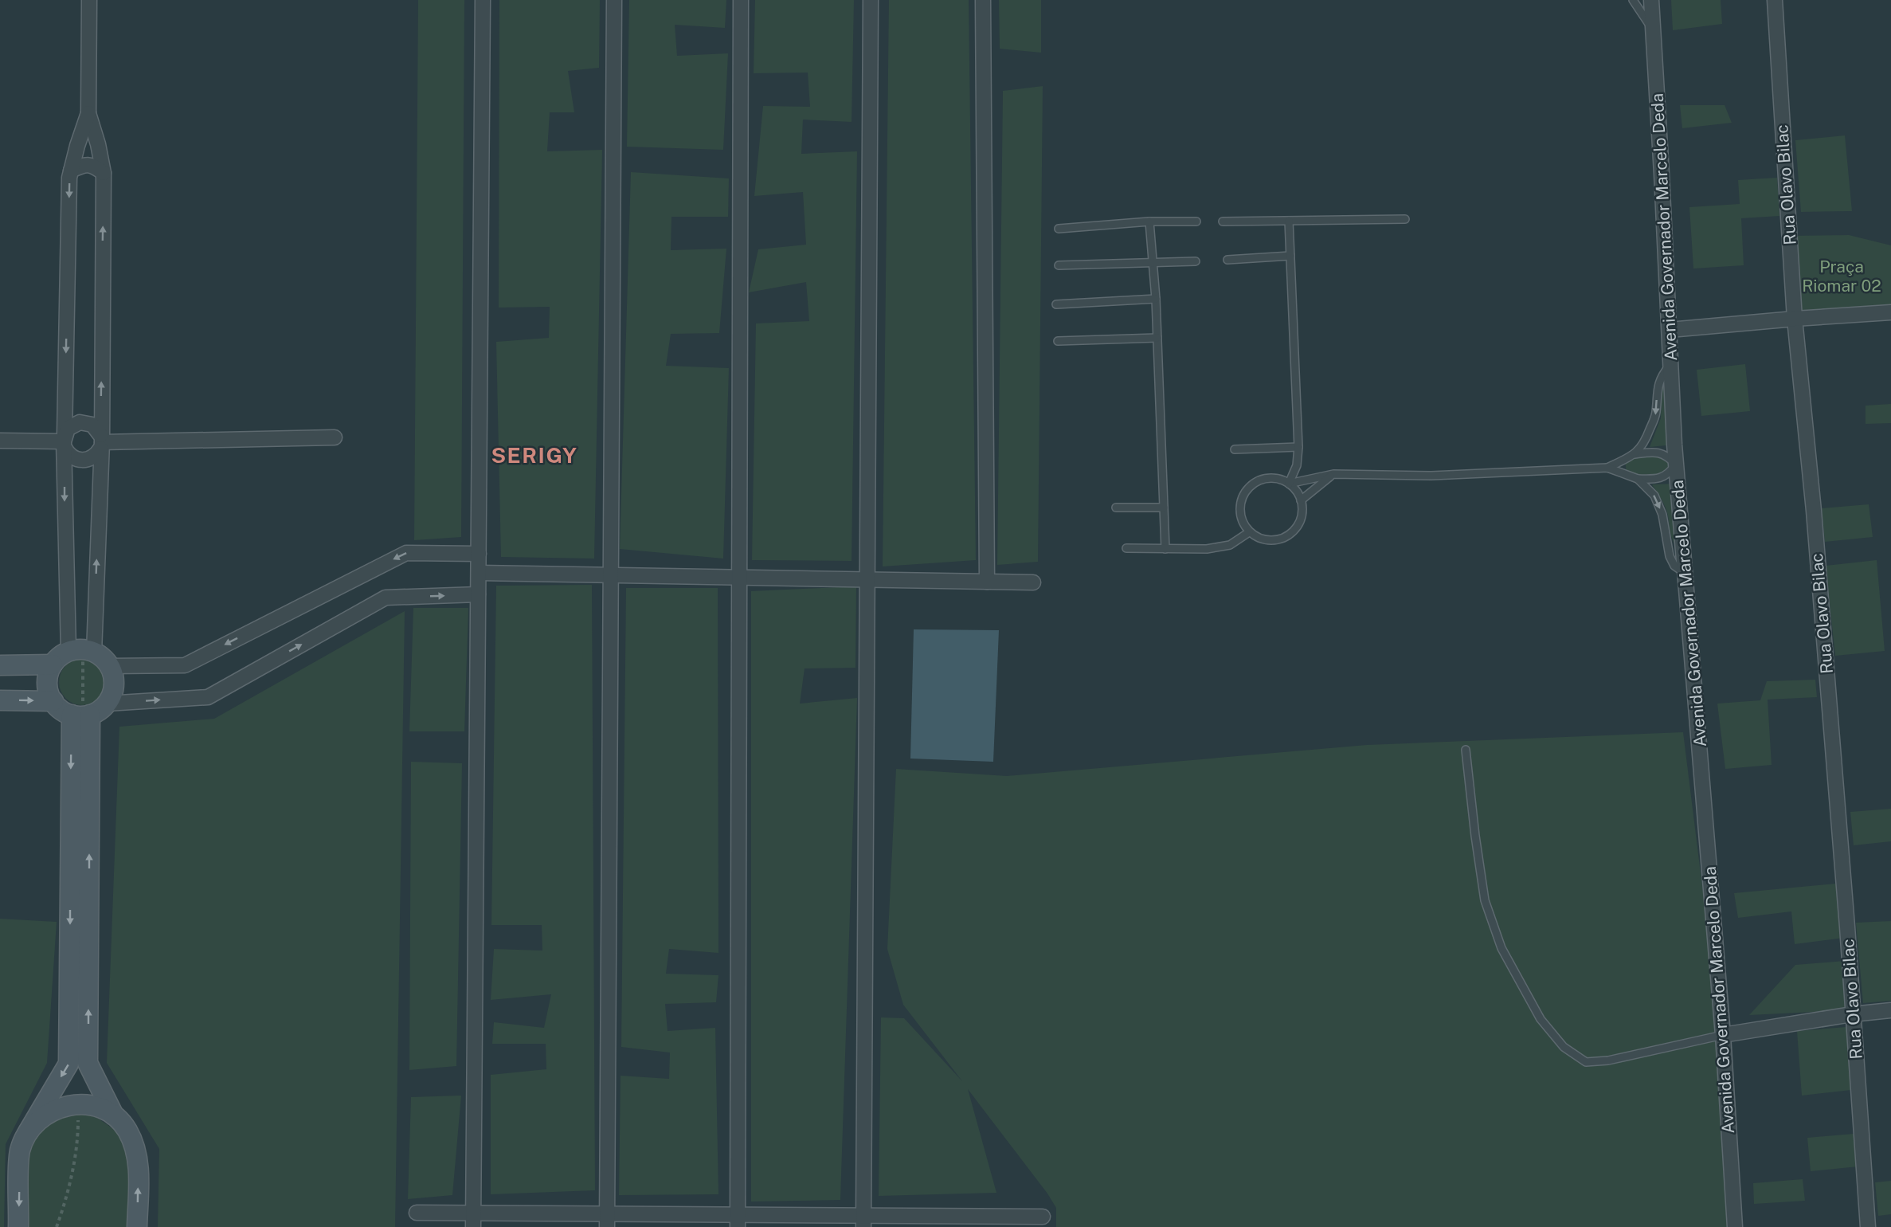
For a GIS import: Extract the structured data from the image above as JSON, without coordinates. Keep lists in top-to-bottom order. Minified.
{"streets":{"street":["Rua Olavo Bilac","Avenida Governador Marcelo Deda"]},"districts":["SERIGY"],"parks":["Praça Riomar 02"]}
